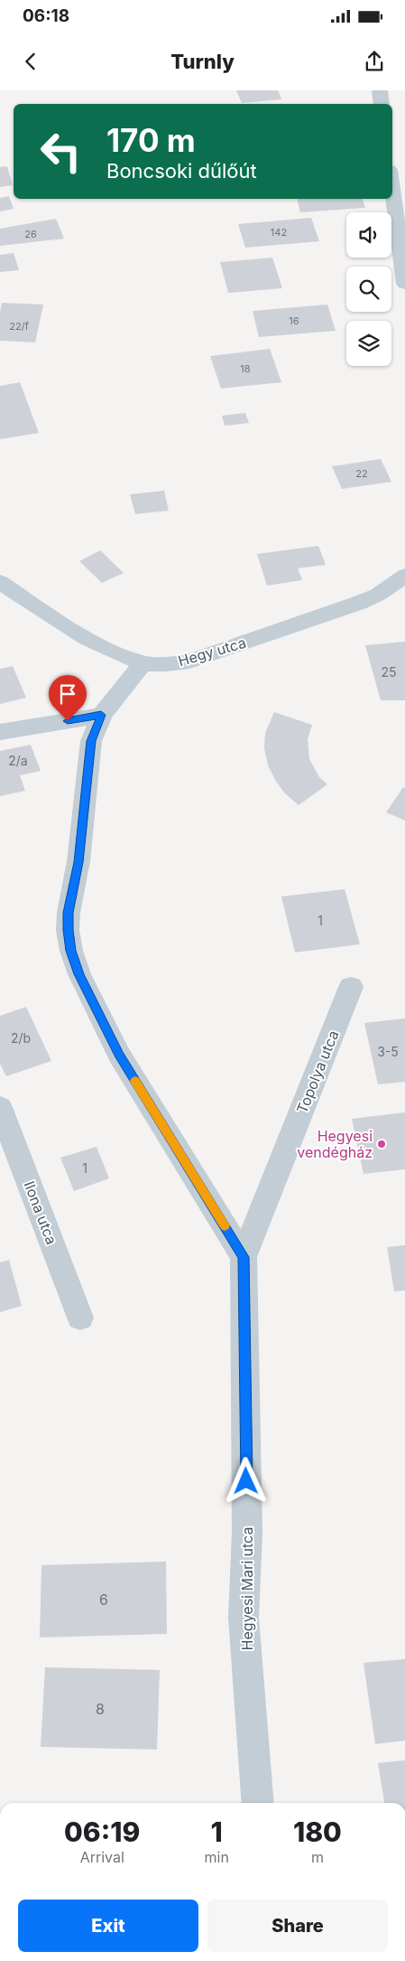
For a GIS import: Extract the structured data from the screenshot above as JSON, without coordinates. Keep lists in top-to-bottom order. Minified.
{"streets":{"street":["Hegy utca","Topolya utca","Ilona utca","Hegyesi Mari utca"]},"crossings":[["Topolya utca","Hegyesi Mari utca"]],"places":["Hegyesi vendégház"],"house_numbers":["142","26","16","22/f","18","22","25","2/a","1","2/b","3-5","1","6","8"],"page":{"status":"06:18","header":"Turnly","turn":["170 m","Boncsoki dűlőút"],"eta":["06:19","Arrival","1","min","180","m"],"buttons":["Exit","Share"]}}
